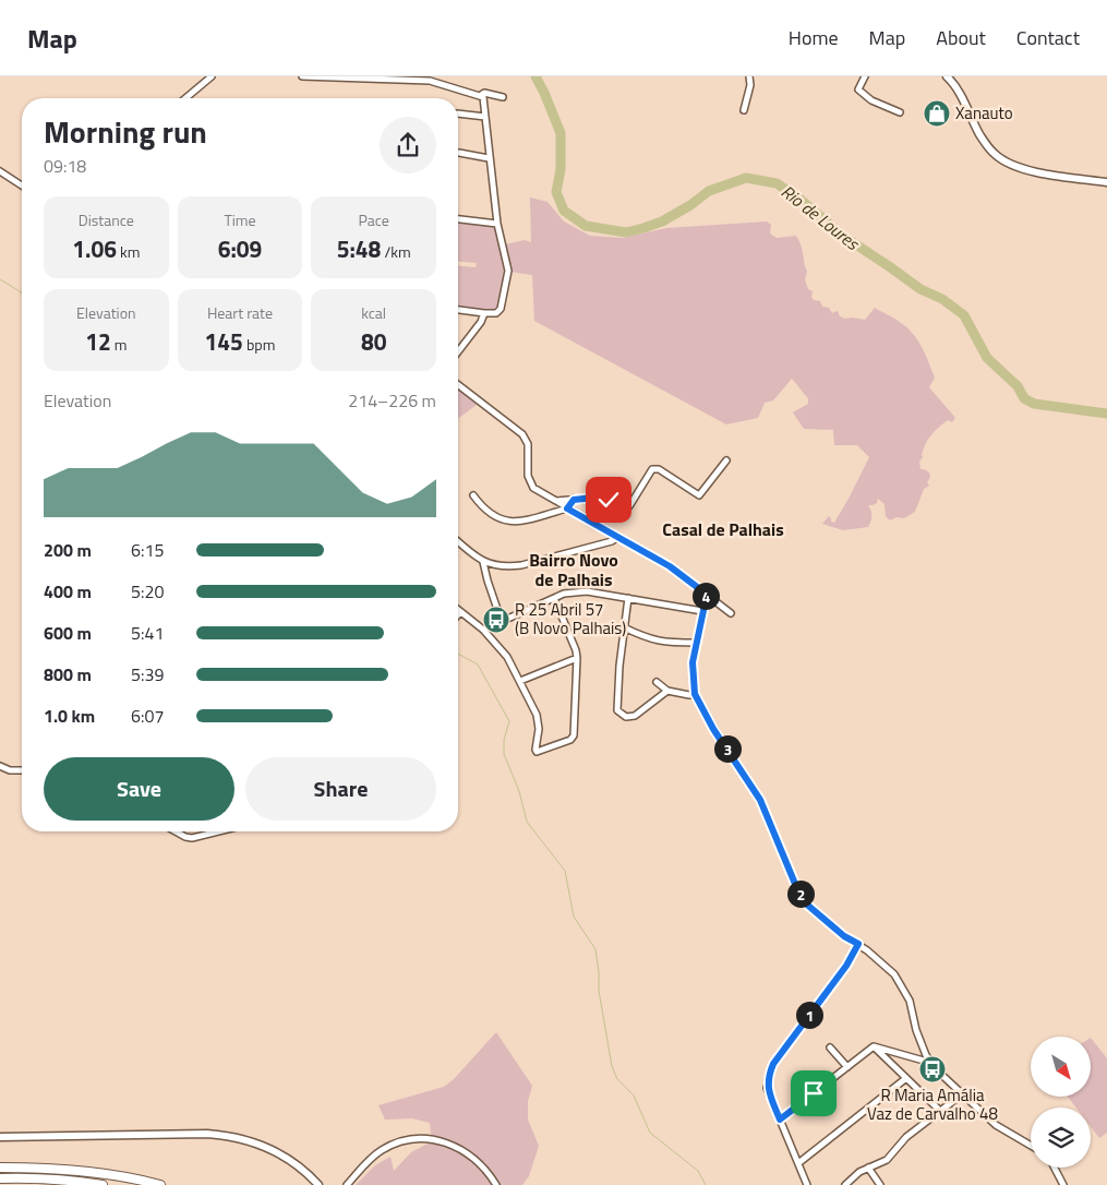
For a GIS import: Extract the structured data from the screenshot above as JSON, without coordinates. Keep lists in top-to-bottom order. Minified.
{"districts":["Casal de Palhais","Bairro Novo de Palhais"],"water":["Rio de Loures"],"places":{"shop":["Xanauto"],"bus stop":["R 25 Abril 57 (B Novo Palhais)","R Maria Amália Vaz de Carvalho 48"]},"north":"bottom right","page":{"header":"Map","nav":["Home","Map","About","Contact"],"heading":["Morning run","09:18"],"stats":[["Distance","1.06 km"],["Time","6:09"],["Pace","5:48 /km"],["Elevation","12 m"],["Heart rate","145 bpm"],["kcal","80"]],"chart":["Elevation","214–226 m"],"list":[{"name":"200 m","note":"6:15"},{"name":"400 m","note":"5:20"},{"name":"600 m","note":"5:41"},{"name":"800 m","note":"5:39"},{"name":"1.0 km","note":"6:07"}],"pins":["4","3","2","1"],"buttons":["Save","Share"]}}
